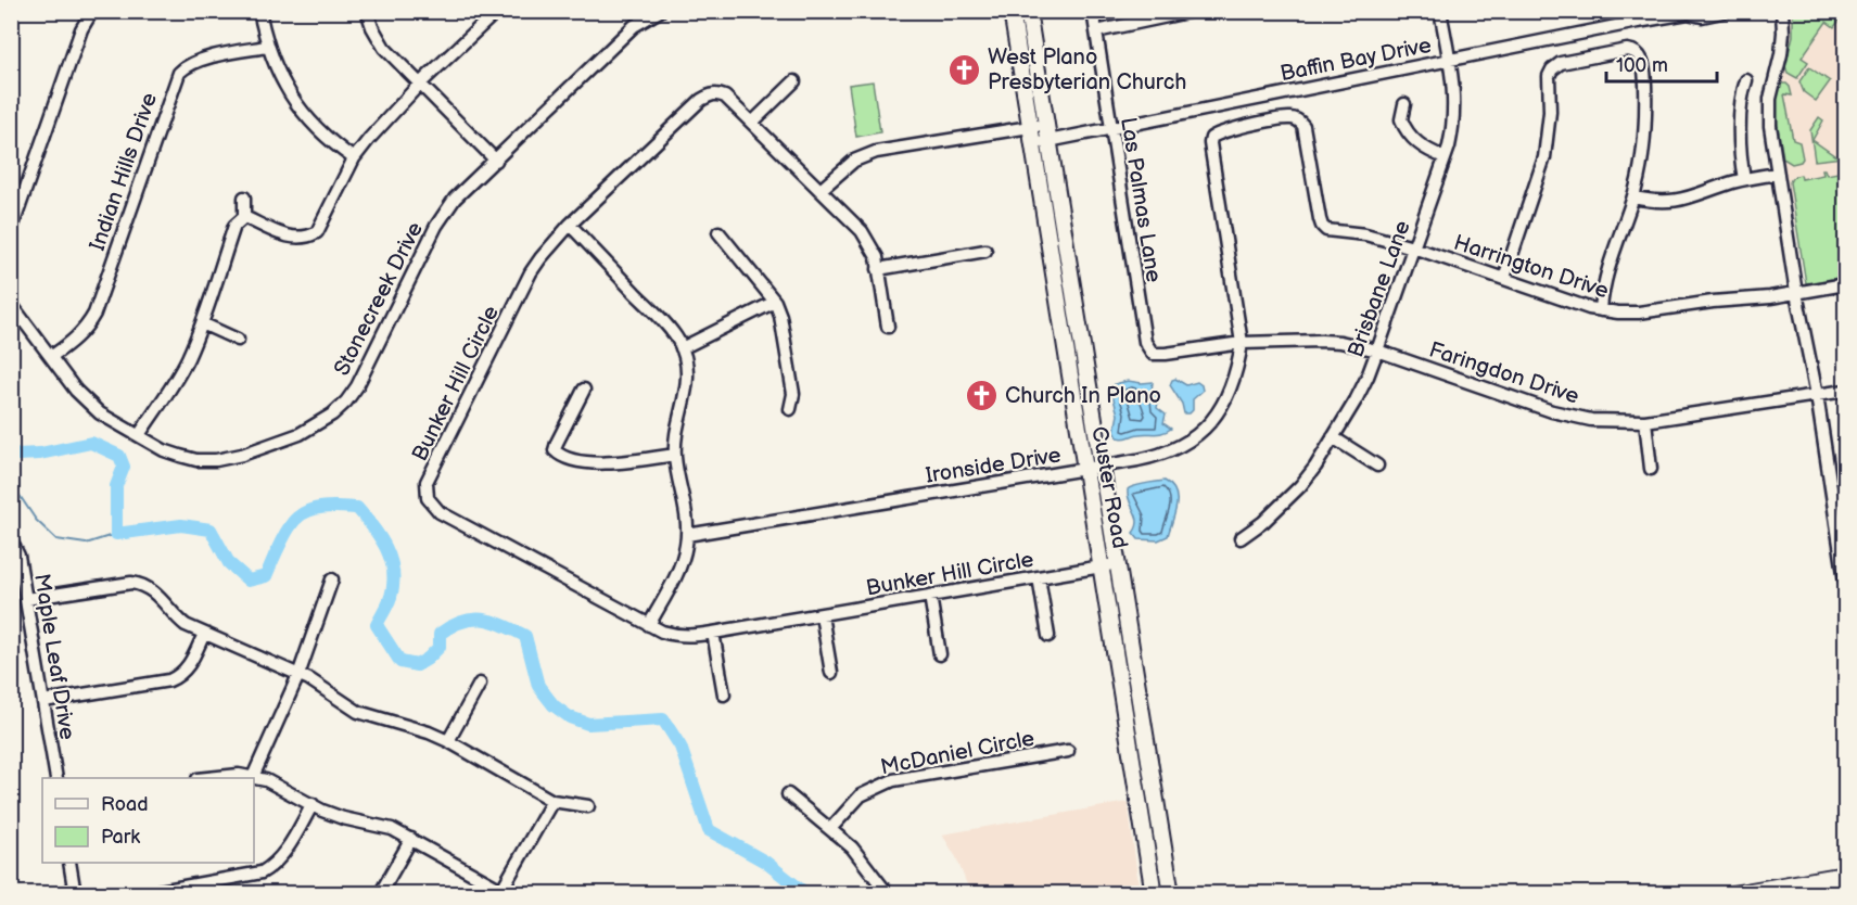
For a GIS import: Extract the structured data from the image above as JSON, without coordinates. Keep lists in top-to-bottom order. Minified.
{"streets":{"main road":["Custer Road"],"street":["Baffin Bay Drive","Indian Hills Drive","Las Palmas Lane","Harrington Drive","Brisbane Lane","Stonecreek Drive","Faringdon Drive","Bunker Hill Circle","Ironside Drive","Maple Leaf Drive","McDaniel Circle"]},"crossings":[["Baffin Bay Drive","Las Palmas Lane"],["Baffin Bay Drive","Brisbane Lane"],["Baffin Bay Drive","Custer Road"],["Indian Hills Drive","Stonecreek Drive"],["Las Palmas Lane","Faringdon Drive"],["Harrington Drive","Brisbane Lane"],["Harrington Drive","Faringdon Drive"],["Harrington Drive","Ironside Drive"],["Brisbane Lane","Faringdon Drive"],["Faringdon Drive","Ironside Drive"],["Bunker Hill Circle","Custer Road"],["Ironside Drive","Custer Road"]],"places":{"church":["West Plano Presbyterian Church","Church In Plano"]},"legend":["Road","Park"],"scale_bar":"100 m"}
